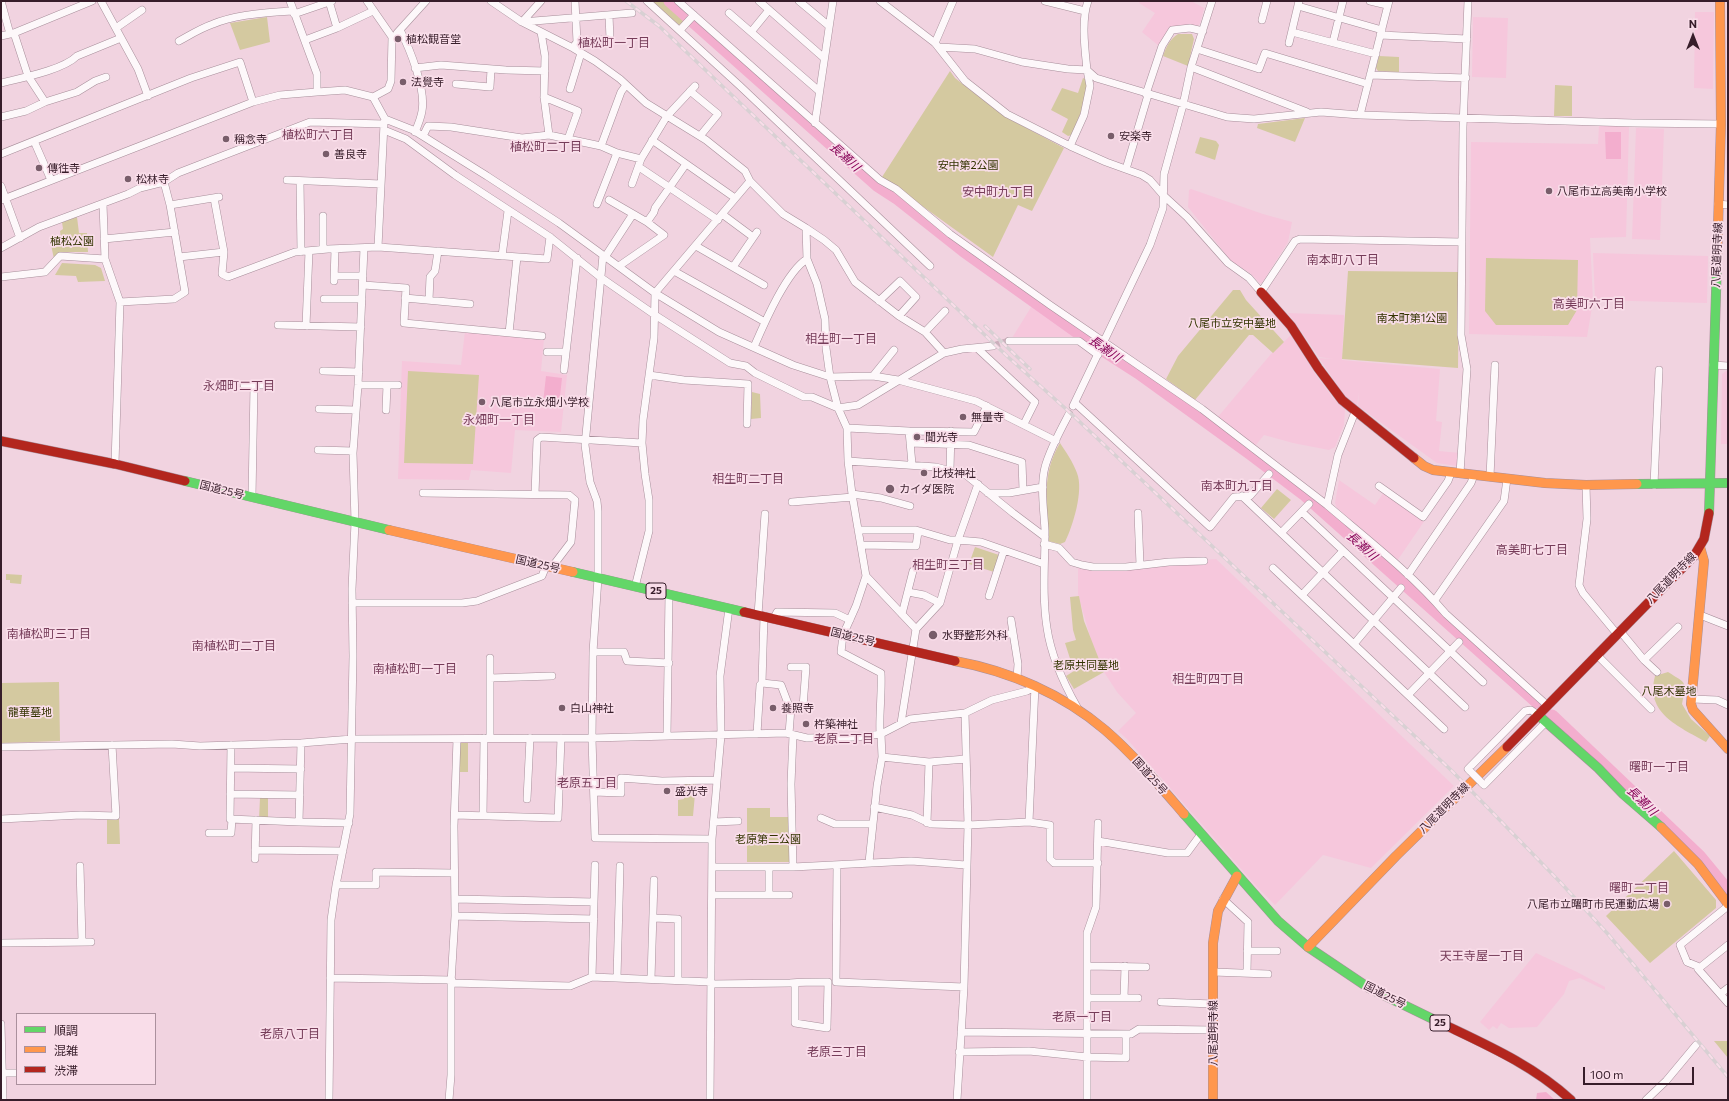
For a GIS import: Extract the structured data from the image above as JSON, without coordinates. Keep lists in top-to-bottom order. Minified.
{"streets":{"main road":["八尾道明寺線","国道25号","25"]},"crossings":[["八尾道明寺線","国道25号"]],"districts":["植松町一丁目","植松町六丁目","植松町二丁目","安中町九丁目","南本町八丁目","高美町六丁目","相生町一丁目","永畑町二丁目","永畑町一丁目","相生町二丁目","南本町九丁目","高美町七丁目","相生町三丁目","南植松町三丁目","南植松町二丁目","南植松町一丁目","相生町四丁目","老原二丁目","曙町一丁目","老原五丁目","曙町二丁目","天王寺屋一丁目","老原一丁目","老原八丁目","老原三丁目"],"water":["長瀬川"],"parks":["安中第2公園","植松公園","南本町第1公園","八尾市立安中墓地","老原共同墓地","八尾木墓地","龍華墓地","老原第二公園"],"places":["植松観音堂","法覺寺","安楽寺","稱念寺","善良寺","傳徃寺","松林寺","八尾市立高美南小学校","八尾市立永畑小学校","無量寺","聞光寺","比枝神社","カイダ医院","水野整形外科","白山神社","養照寺","杵築神社","盛光寺","八尾市立曙町市民運動広場"],"legend":["順調","混雑","渋滞"],"scale_bar":"100 m","north":"top"}
